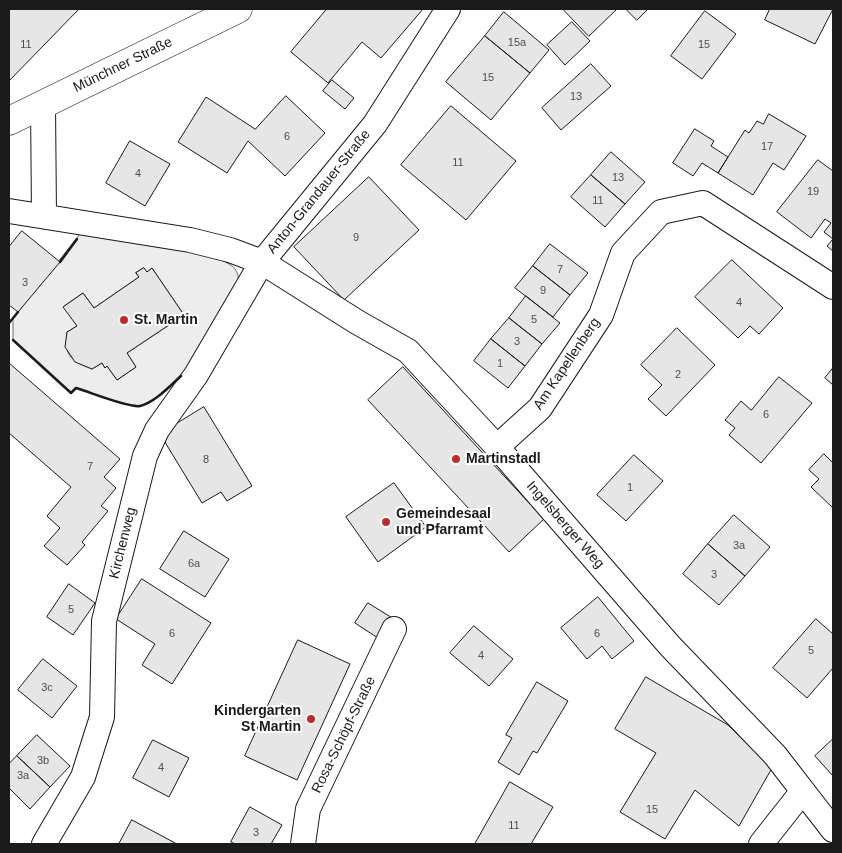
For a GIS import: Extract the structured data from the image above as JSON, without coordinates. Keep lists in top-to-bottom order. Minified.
{"streets":{"street":["Münchner Straße","Anton-Grandauer-Straße","Am Kapellenberg","Ingelsberger Weg","Kirchenweg","Rosa-Schöpf-Straße"]},"crossings":[["Anton-Grandauer-Straße","Ingelsberger Weg"],["Anton-Grandauer-Straße","Kirchenweg"],["Am Kapellenberg","Ingelsberger Weg"],["Ingelsberger Weg","Kirchenweg"]],"places":["St. Martin","Martinstadl","Gemeindesaal und Pfarramt","Kindergarten St Martin"],"house_numbers":["15a","11","15","15","13","6","17","11","4","13","19","11","9","7","3","9","4","5","3","1","2","6","8","7","1","3a","6a","3","5","6","6","5","4","3c","3b","4","3a","15","11","3"]}
